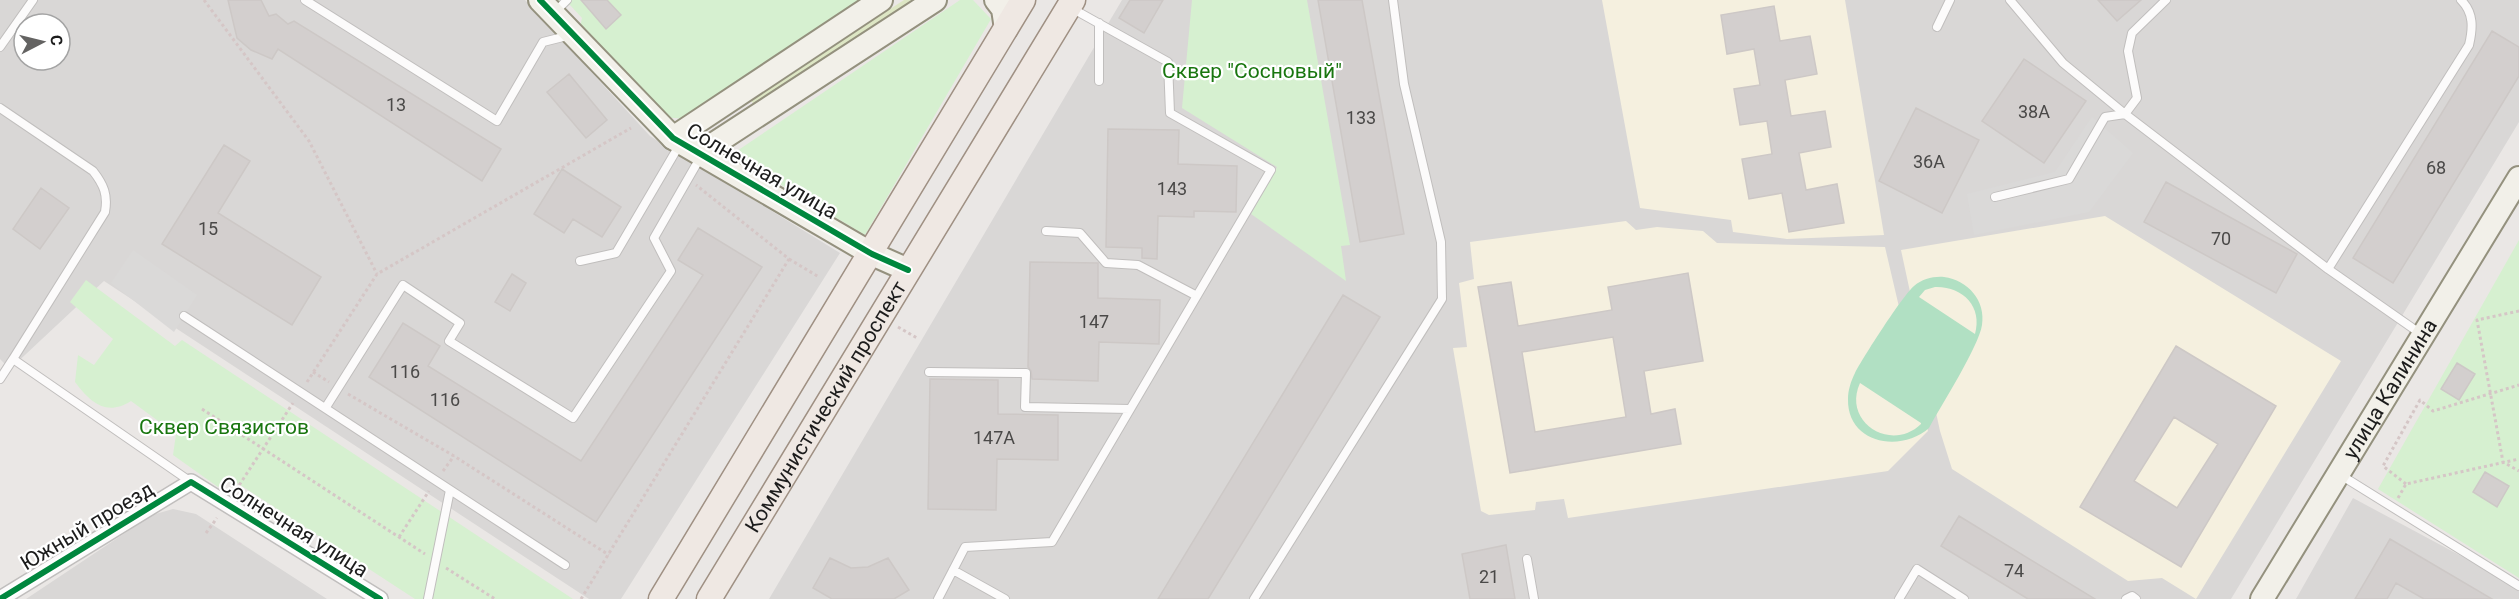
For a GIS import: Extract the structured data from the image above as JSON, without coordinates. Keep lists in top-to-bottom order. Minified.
{"streets":{"main road":["Коммунистический проспект"],"street":["Солнечная улица","улица Калинина","Южный проезд"]},"crossings":[["Солнечная улица","Коммунистический проспект"],["Солнечная улица","Южный проезд"]],"parks":["Сквер \"Сосновый\"","Сквер Связистов"],"house_numbers":["13","38А","133","36А","68","143","15","70","147","116","116","147А","74","21"],"north":"right"}
